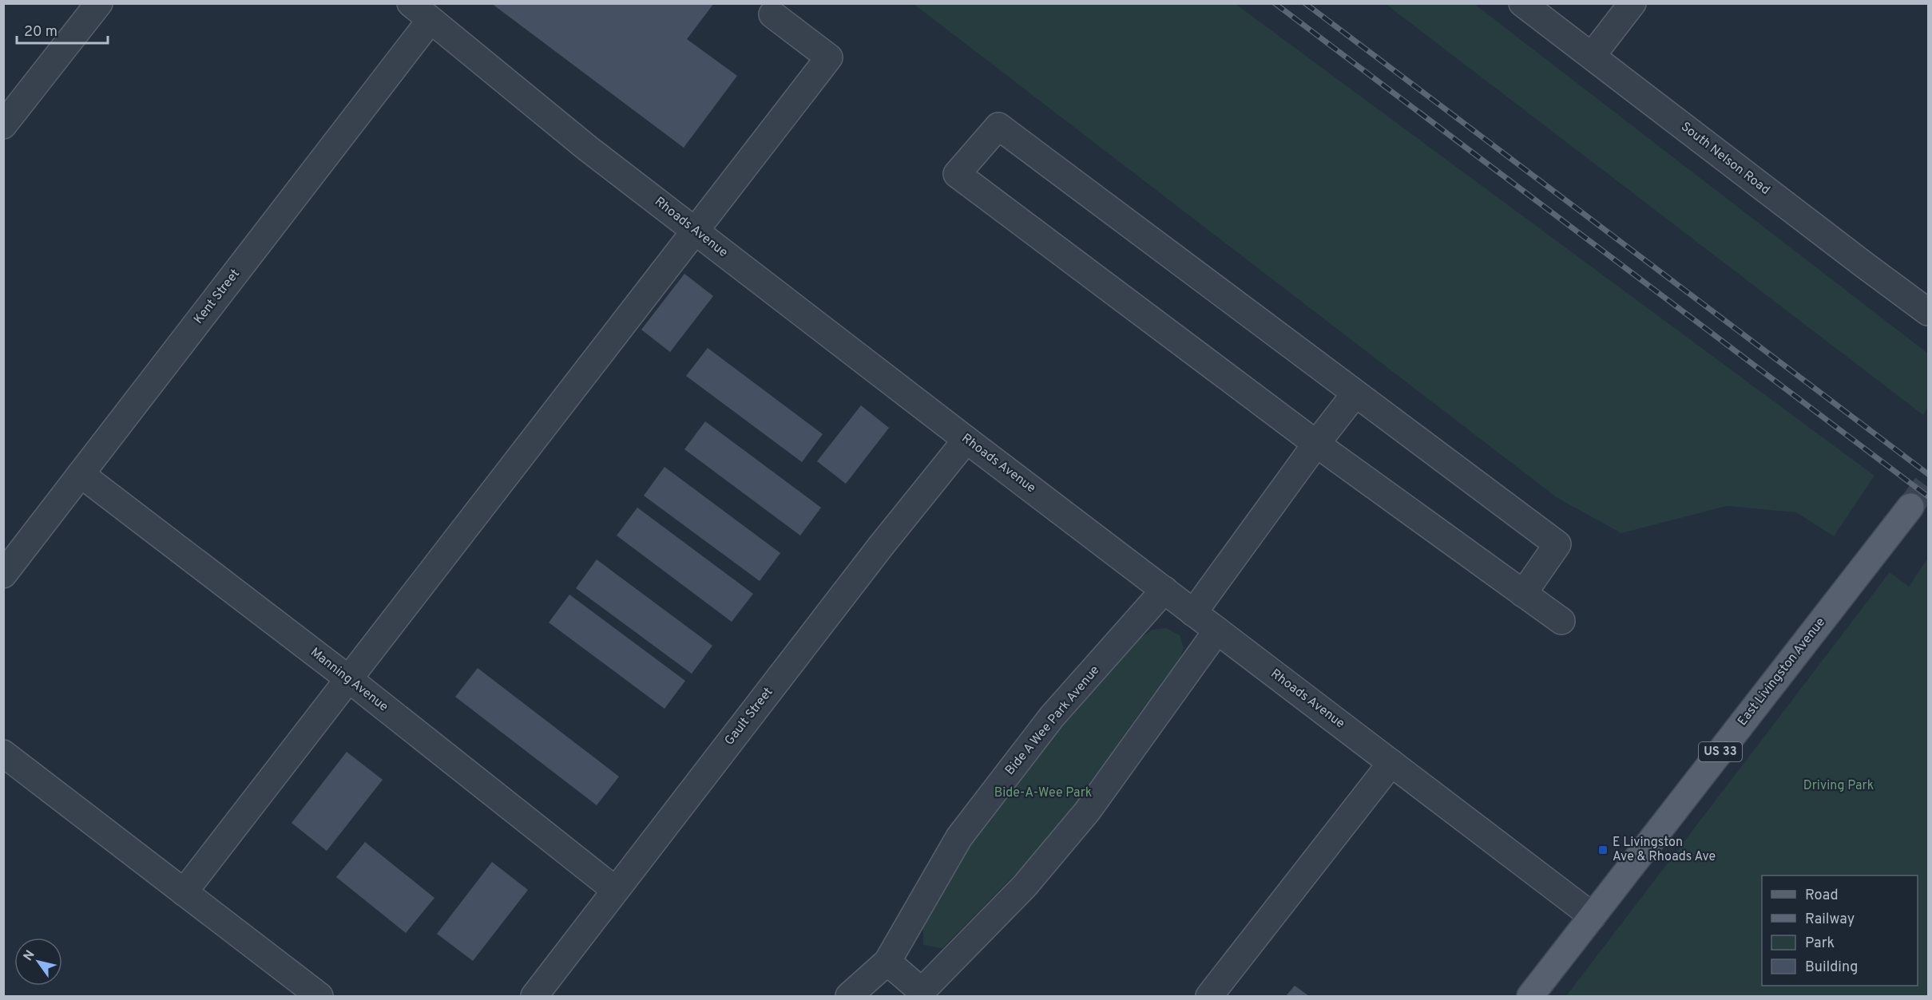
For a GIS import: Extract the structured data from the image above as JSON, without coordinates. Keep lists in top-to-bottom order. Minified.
{"streets":{"main road":["East Livingston Avenue","US 33"],"street":["South Nelson Road","Rhoads Avenue","Kent Street","Manning Avenue","Gault Street","Bide A Wee Park Avenue"]},"crossings":[["Rhoads Avenue","Kent Street"],["Rhoads Avenue","East Livingston Avenue"],["Rhoads Avenue","Gault Street"],["Rhoads Avenue","Bide A Wee Park Avenue"],["Kent Street","Manning Avenue"],["Manning Avenue","Gault Street"]],"parks":["Driving Park","Bide-A-Wee Park"],"places":{"transit":["E Livingston Ave & Rhoads Ave"]},"legend":["Road","Railway","Park","Building"],"scale_bar":"20 m","north":"top left"}
